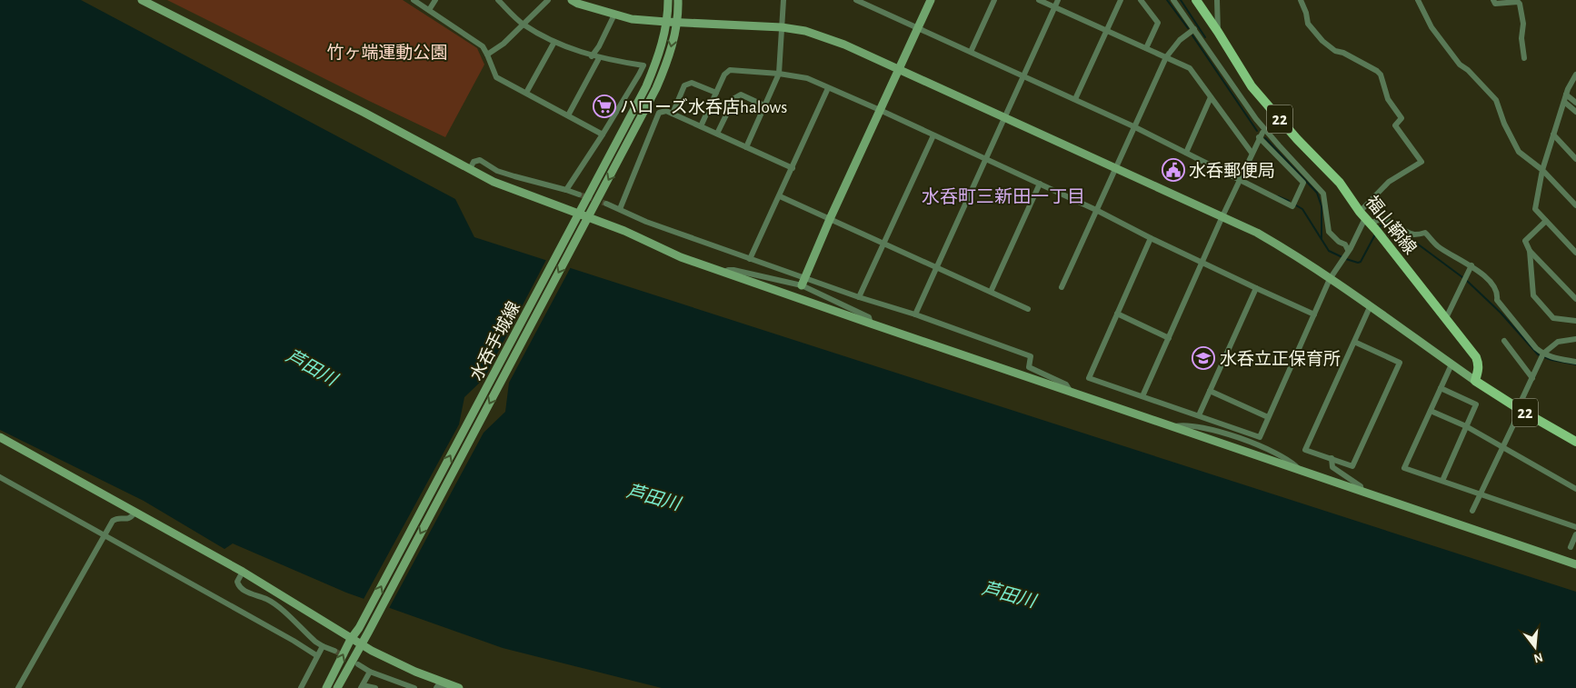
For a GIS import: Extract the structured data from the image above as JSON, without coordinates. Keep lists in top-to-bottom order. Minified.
{"streets":{"main road":["22","福山鞆線"],"street":["水呑手城線"]},"crossings":[["22","福山鞆線"]],"districts":["水呑町三新田一丁目"],"water":["芦田川"],"parks":["竹ヶ端運動公園"],"places":{"supermarket":["ハローズ水呑店halows"],"public building":["水呑郵便局"],"school or university":["水呑立正保育所"]},"north":"bottom"}
